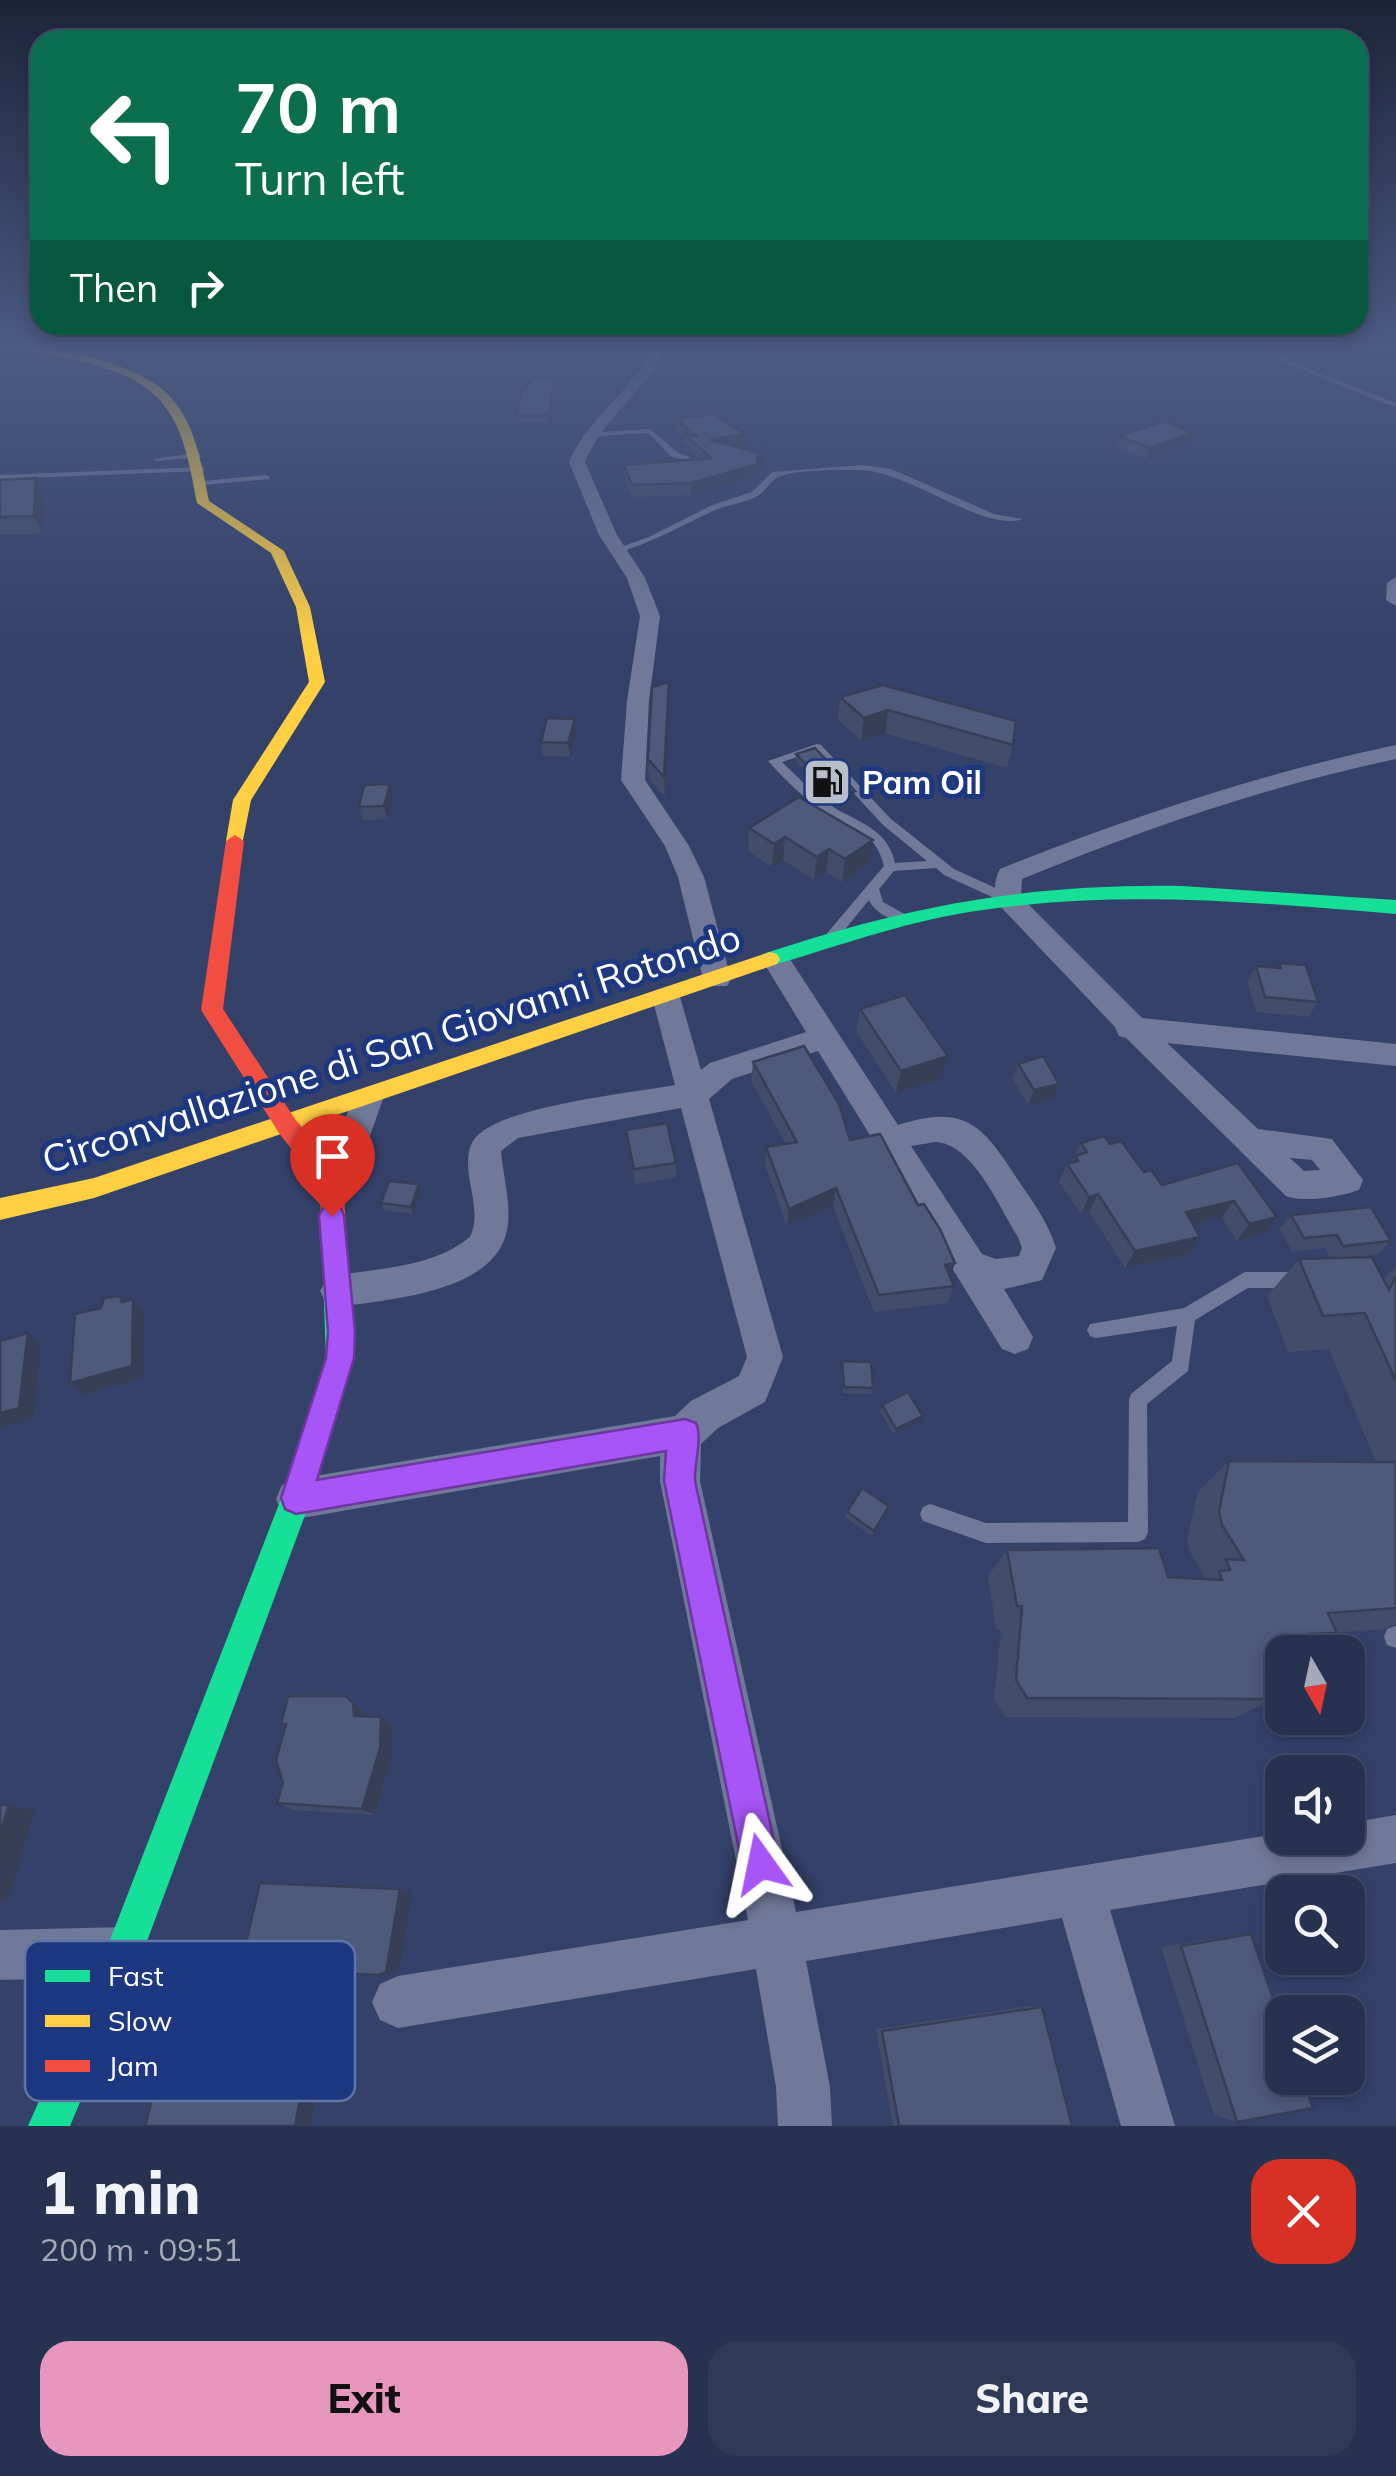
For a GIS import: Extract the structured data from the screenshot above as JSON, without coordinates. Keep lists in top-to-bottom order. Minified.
{"streets":{"street":["Circonvallazione di San Giovanni Rotondo"]},"places":{"fuel station":["Pam Oil"]},"legend":["Fast","Slow","Jam"],"north":"bottom","page":{"turn":["70 m","Turn left"],"then":"Then","heading":["1 min","200 m · 09:51"],"buttons":["Exit","Share"]}}
